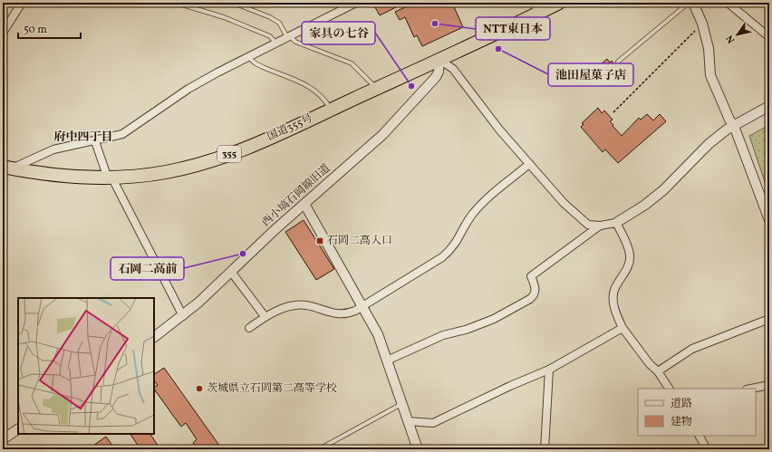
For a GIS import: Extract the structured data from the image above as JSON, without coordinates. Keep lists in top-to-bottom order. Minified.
{"streets":{"highway":["国道355号","355"],"street":["西小塙石岡線旧道"]},"crossings":[["国道355号","西小塙石岡線旧道"]],"districts":["府中四丁目"],"places":{"other":["NTT東日本","池田屋菓子店","家具の七谷","石岡二高前","茨城県立石岡第二高等学校"],"transit":["石岡二高入口"]},"legend":["道路","建物"],"scale_bar":"50 m","north":"bottom left"}
